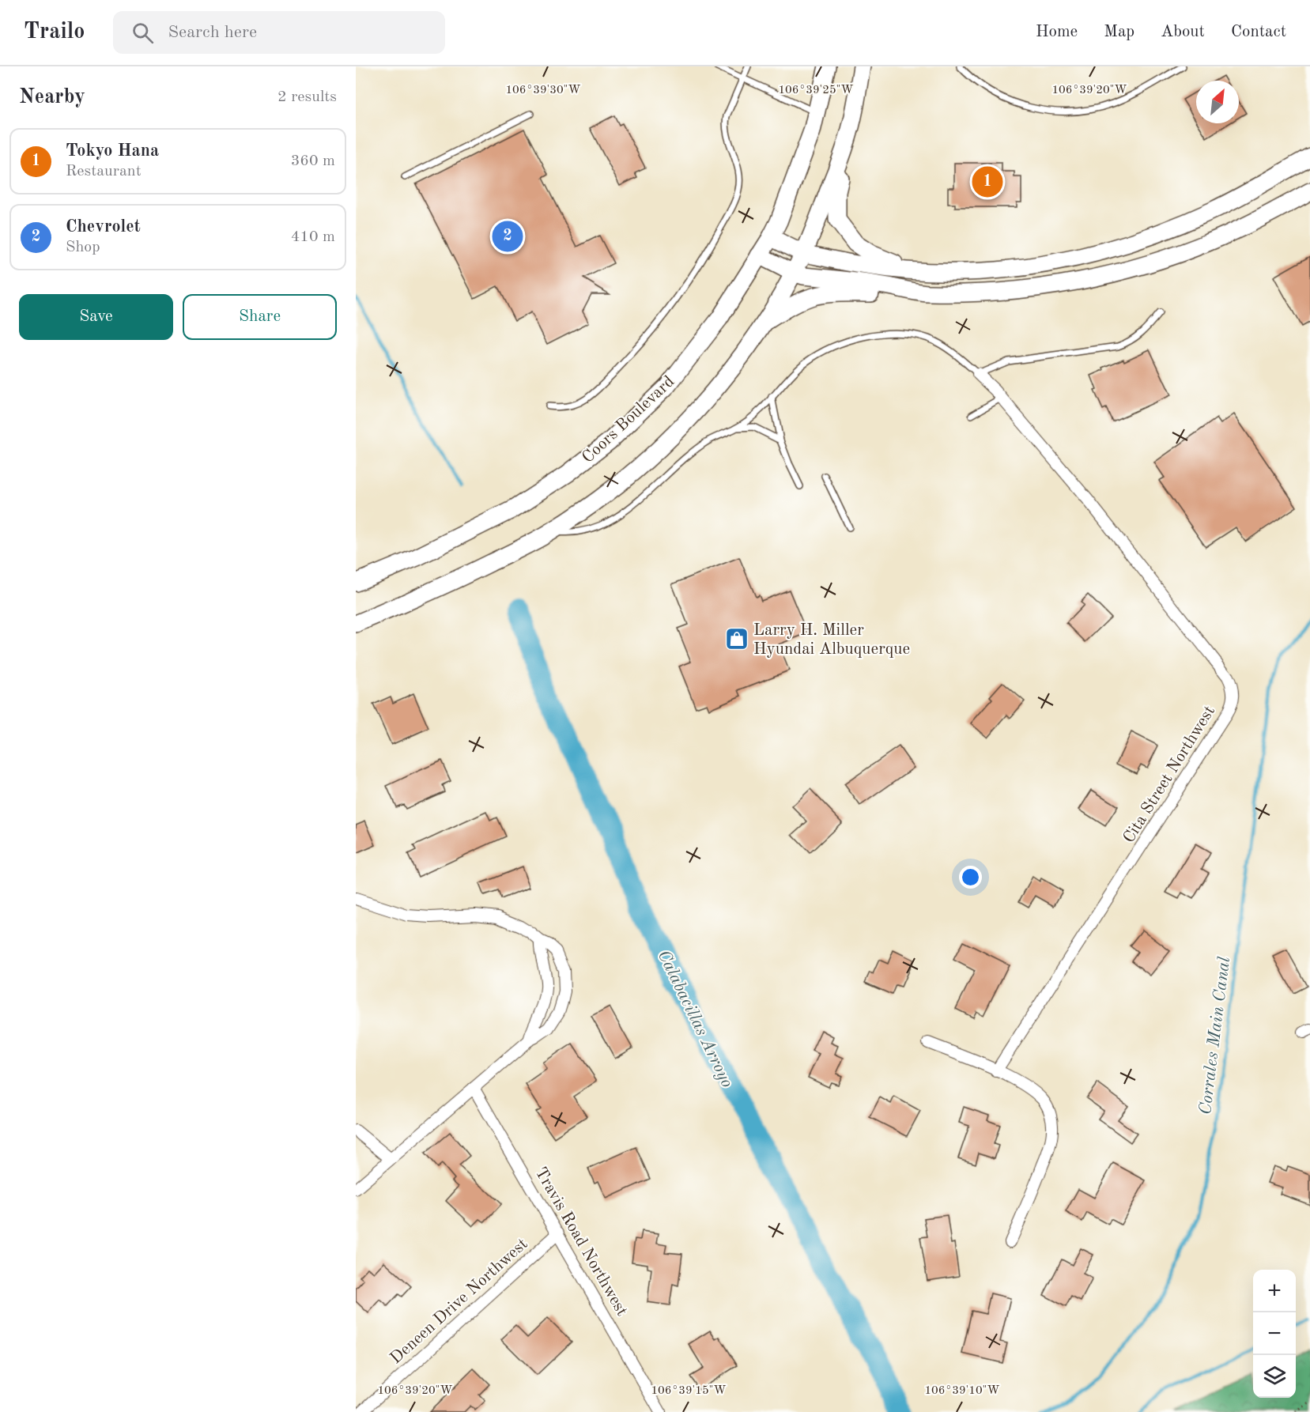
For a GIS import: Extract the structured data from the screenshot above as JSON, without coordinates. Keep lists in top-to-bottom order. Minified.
{"streets":{"main road":["Coors Boulevard"],"street":["Cita Street Northwest","Travis Road Northwest","Deneen Drive Northwest"]},"crossings":[["Travis Road Northwest","Deneen Drive Northwest"]],"water":["Calabacillas Arroyo","Corrales Main Canal"],"places":{"shop":["Larry H. Miller Hyundai Albuquerque"]},"north":"top right","page":{"header":"Trailo","search":"Search here","nav":["Home","Map","About","Contact"],"heading":["Nearby","2 results"],"list":[{"mark":"1","name":"Tokyo Hana","note":"Restaurant","value":"360 m"},{"mark":"2","name":"Chevrolet","note":"Shop","value":"410 m"}],"pins":["1","2"],"buttons":["Save","Share"],"map_buttons":["+","−"]},"coordinates":["106°39'30\"W","106°39'25\"W","106°39'20\"W","106°39'15\"W","106°39'10\"W"]}
